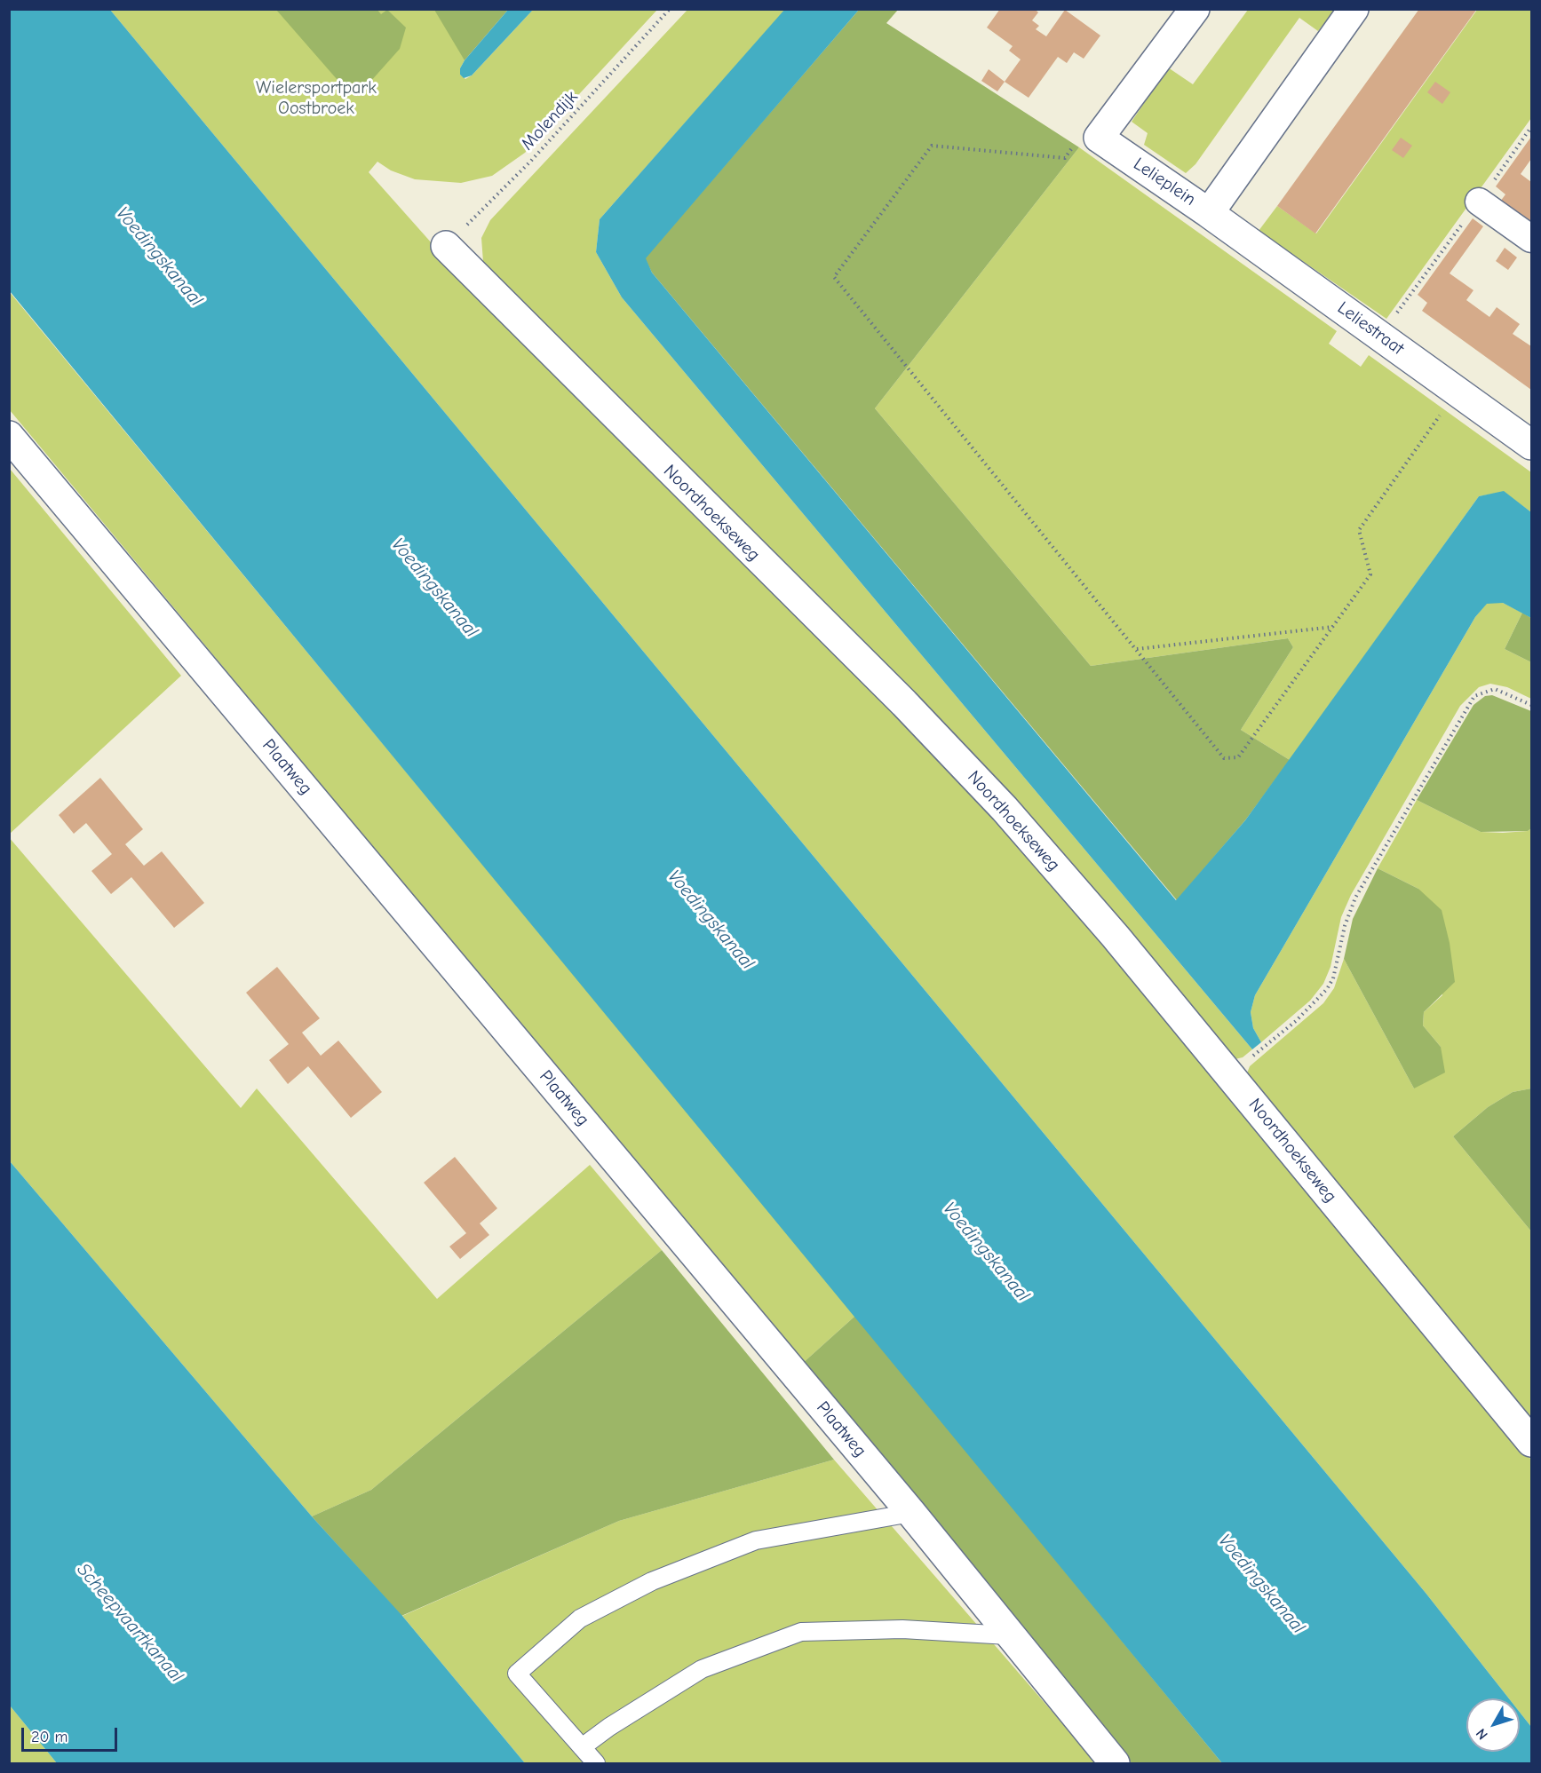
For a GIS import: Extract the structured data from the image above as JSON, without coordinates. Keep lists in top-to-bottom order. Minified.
{"streets":{"street":["Lelieplein","Leliestraat","Noordhoekseweg","Plaatweg"],"path":["Molendijk"]},"crossings":[["Molendijk","Noordhoekseweg"],["Lelieplein","Leliestraat"]],"water":["Voedingskanaal","Scheepvaartkanaal"],"parks":["Wielersportpark Oostbroek"],"scale_bar":"20 m","north":"bottom left"}
